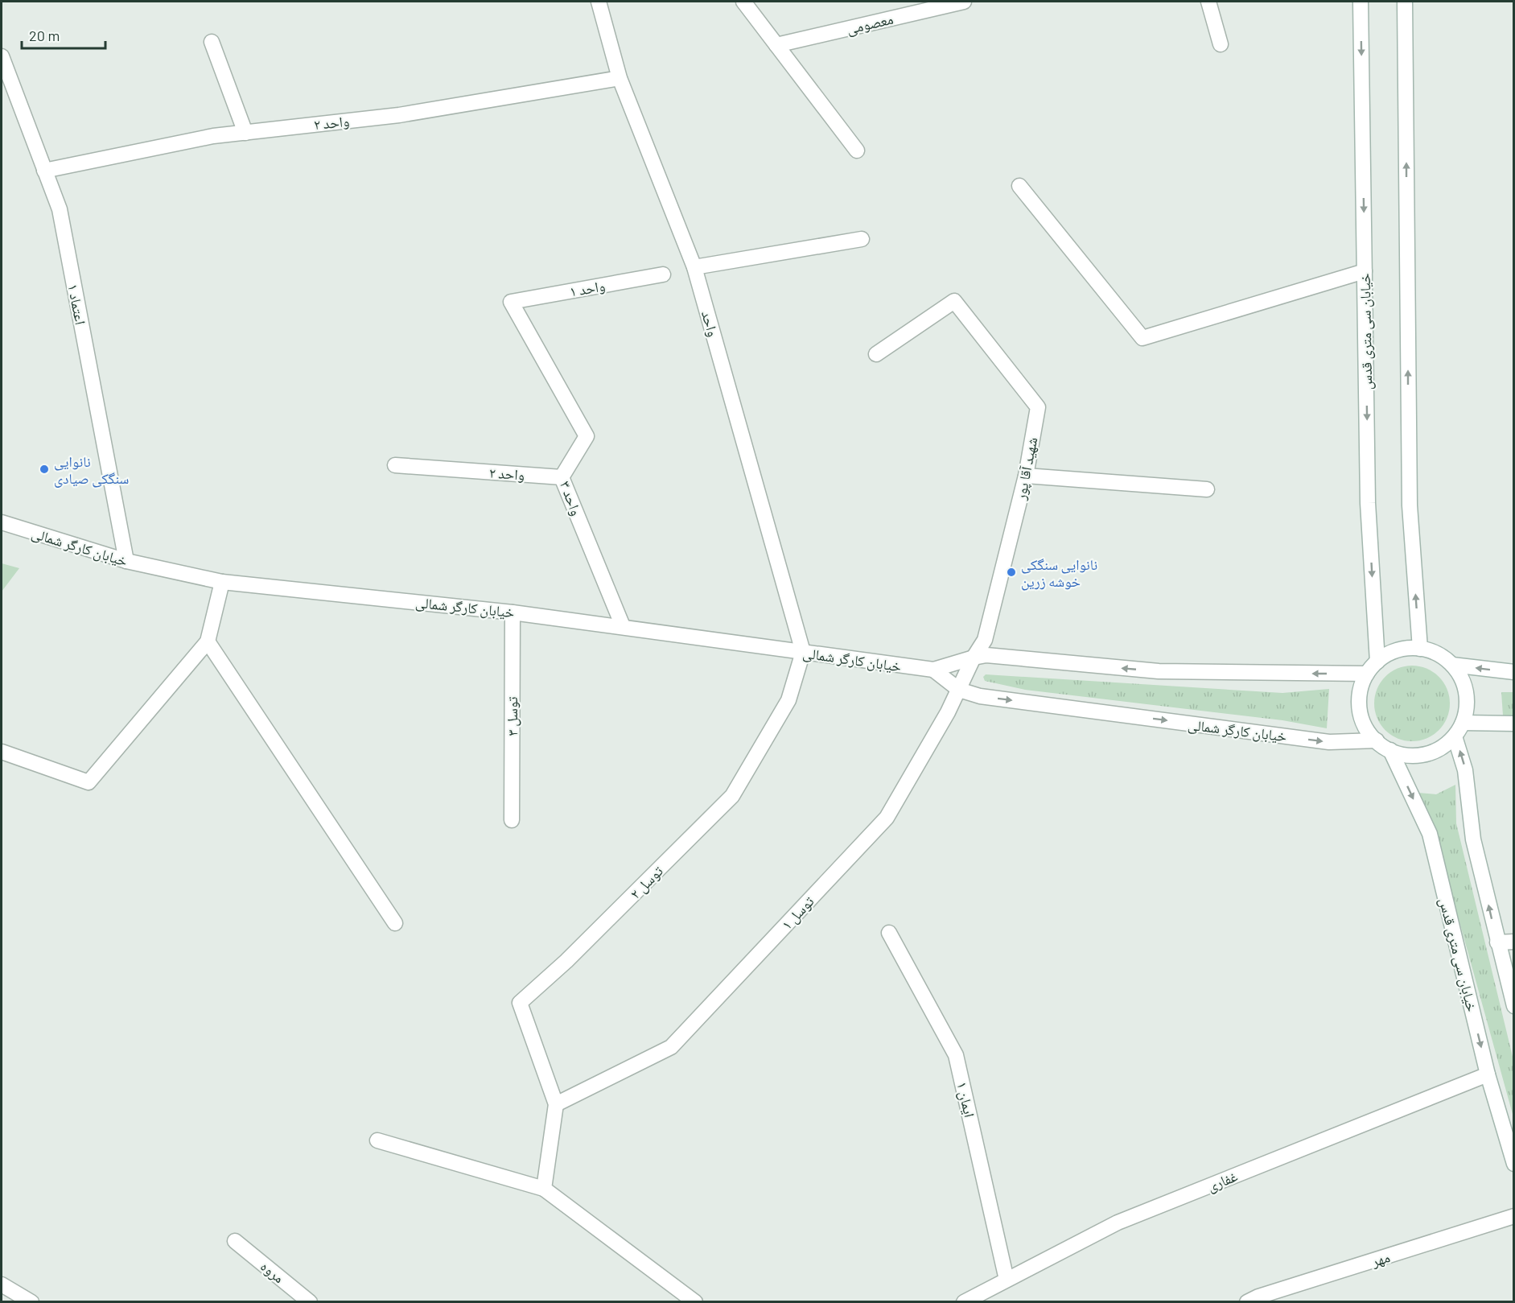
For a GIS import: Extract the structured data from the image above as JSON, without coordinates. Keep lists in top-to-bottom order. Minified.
{"streets":{"street":["معصومی","واحد ۲","واحد ۱","اعتماد ۱","واحد","خیابان سی متری قدس","شهید آقا پور","واحد ۳","خیابان کارگر شمالی","توسل ۳","توسل ۲","توسل ۱","ایمان ۱","غفاری","مهر","مروه"]},"crossings":[["واحد ۲","اعتماد ۱"],["واحد ۲","واحد"],["واحد ۲","واحد ۳"],["واحد ۱","واحد ۳"],["اعتماد ۱","خیابان کارگر شمالی"],["واحد","خیابان کارگر شمالی"],["واحد","توسل ۲"],["خیابان سی متری قدس","خیابان کارگر شمالی"],["خیابان سی متری قدس","غفاری"],["شهید آقا پور","خیابان کارگر شمالی"],["شهید آقا پور","توسل ۱"],["واحد ۳","خیابان کارگر شمالی"],["خیابان کارگر شمالی","توسل ۳"],["خیابان کارگر شمالی","توسل ۲"],["خیابان کارگر شمالی","توسل ۱"],["توسل ۲","توسل ۱"],["ایمان ۱","غفاری"]],"places":["نانوایی سنگکی صیادی","نانوایی سنگکی خوشه زرین"],"scale_bar":"20 m"}
